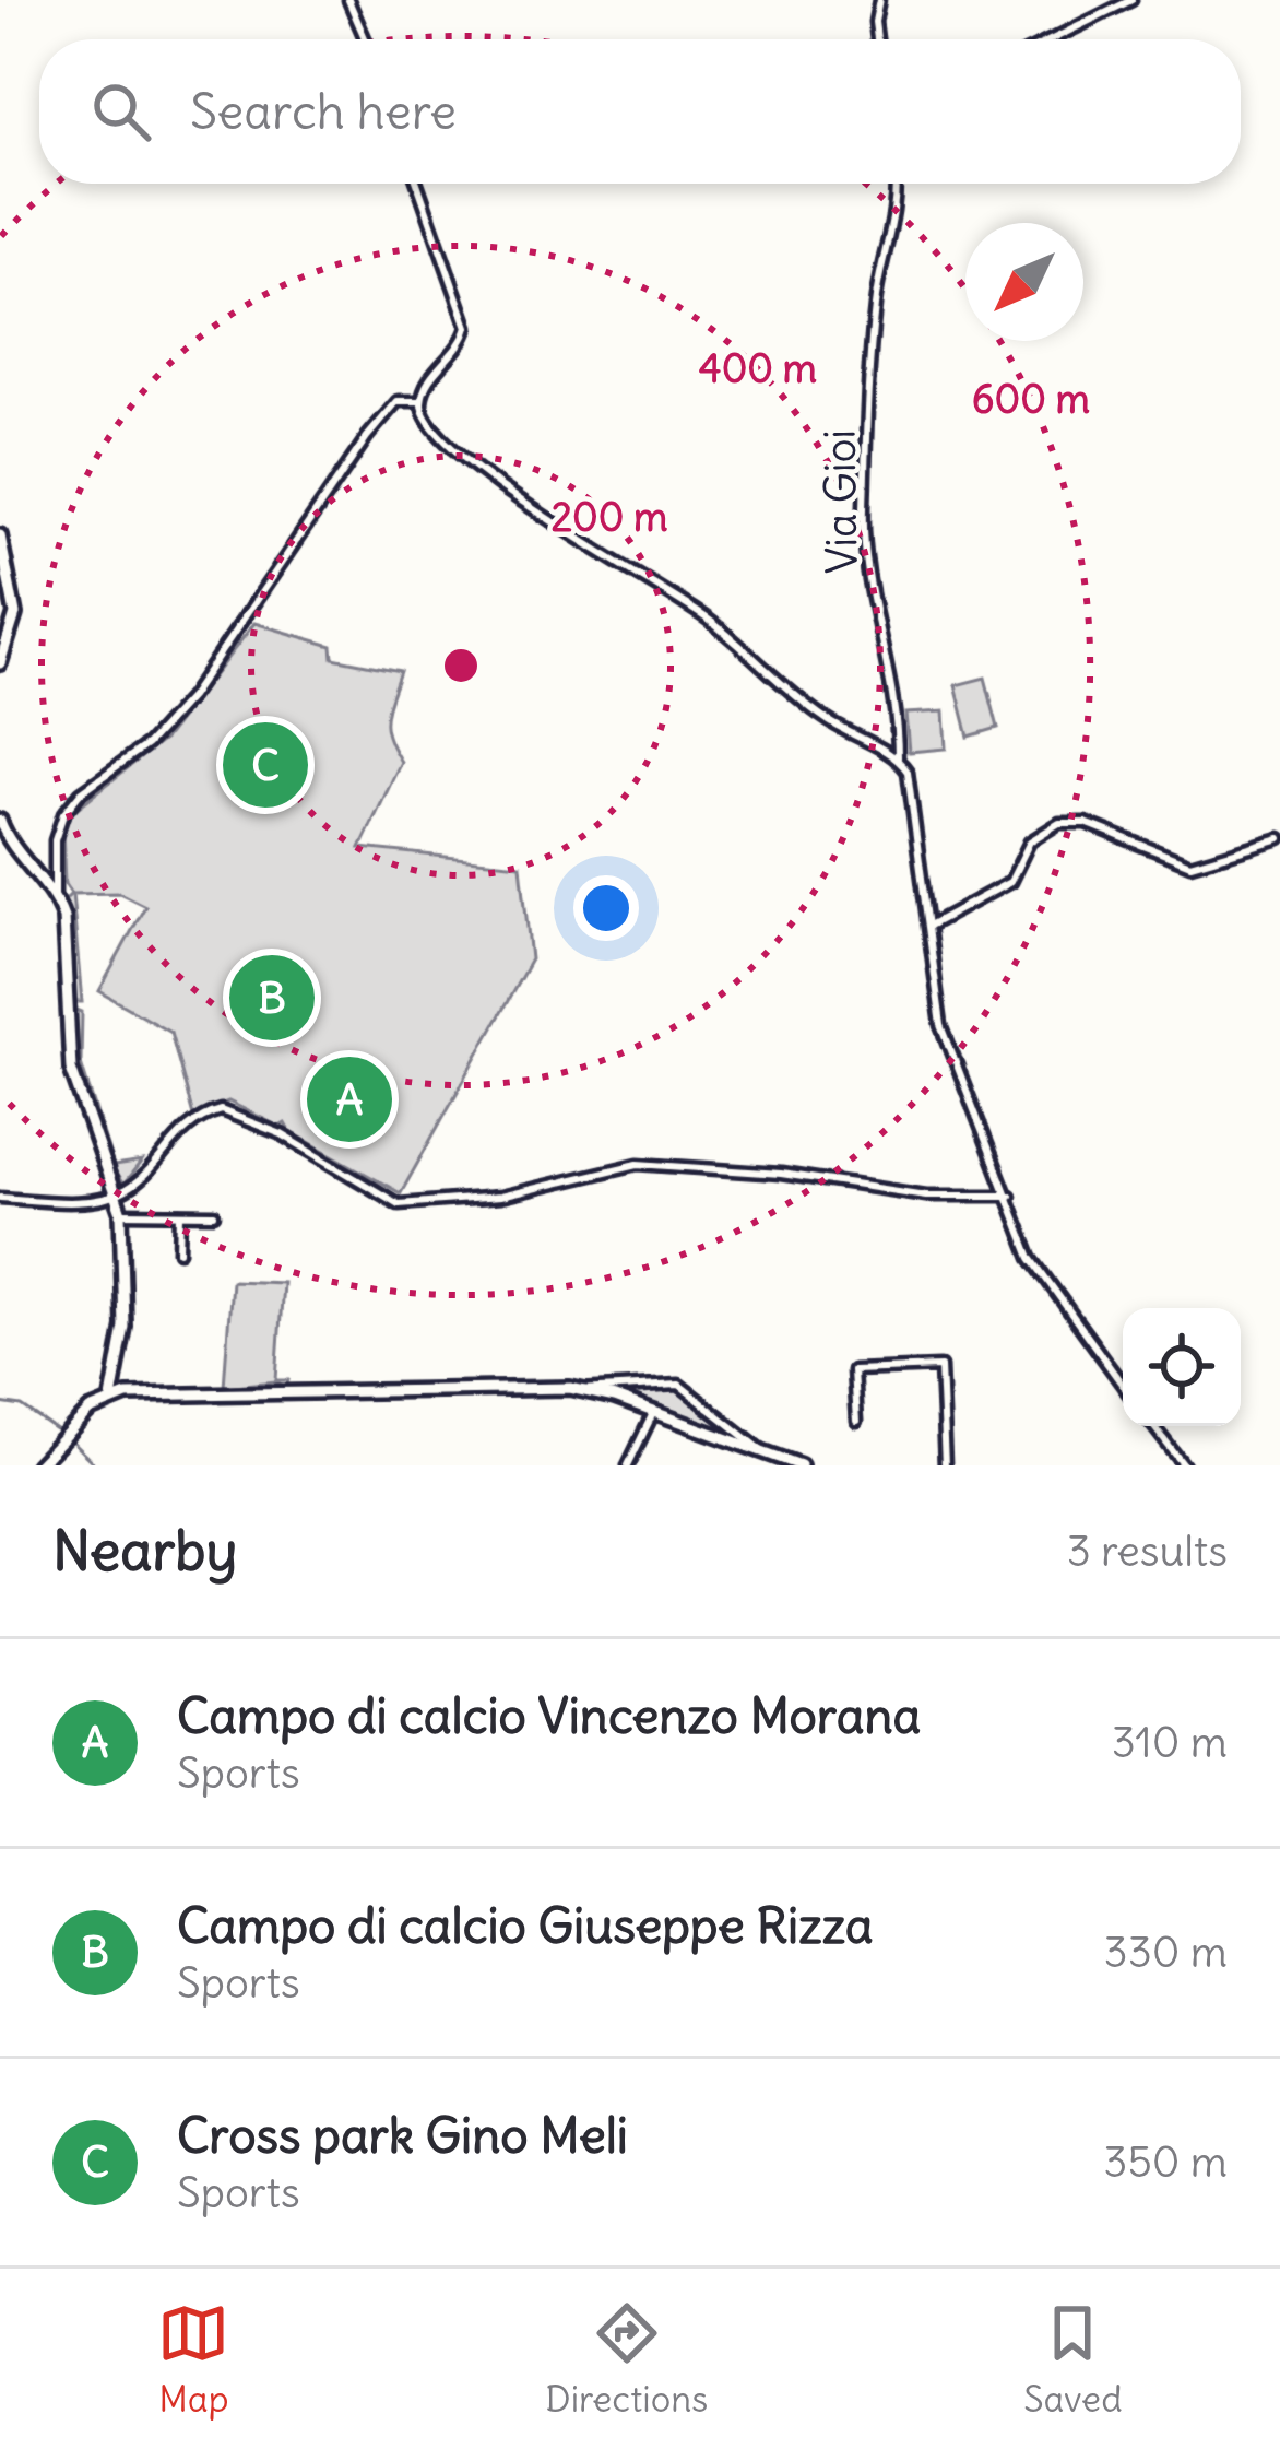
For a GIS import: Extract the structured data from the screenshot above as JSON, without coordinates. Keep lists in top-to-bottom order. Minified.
{"streets":{"street":["Via Gioi"]},"north":"bottom left","page":{"search":"Search here","pins":["C","B","A"],"heading":["Nearby","3 results"],"list":[{"mark":"A","name":"Campo di calcio Vincenzo Morana","note":"Sports","value":"310 m"},{"mark":"B","name":"Campo di calcio Giuseppe Rizza","note":"Sports","value":"330 m"},{"mark":"C","name":"Cross park Gino Meli","note":"Sports","value":"350 m"}],"nav":["Map","Directions","Saved"]},"rings":["400 m","600 m","200 m"]}
